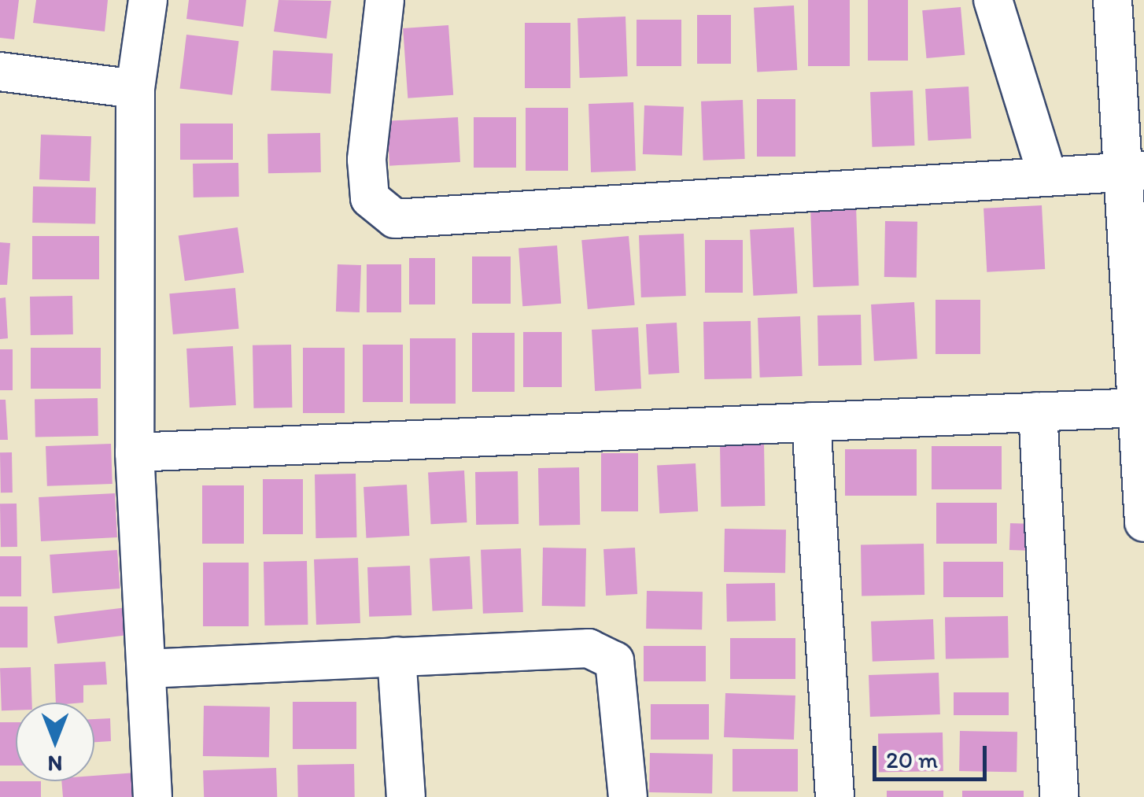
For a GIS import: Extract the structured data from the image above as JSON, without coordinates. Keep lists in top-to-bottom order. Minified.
{"scale_bar":"20 m","north":"bottom"}
